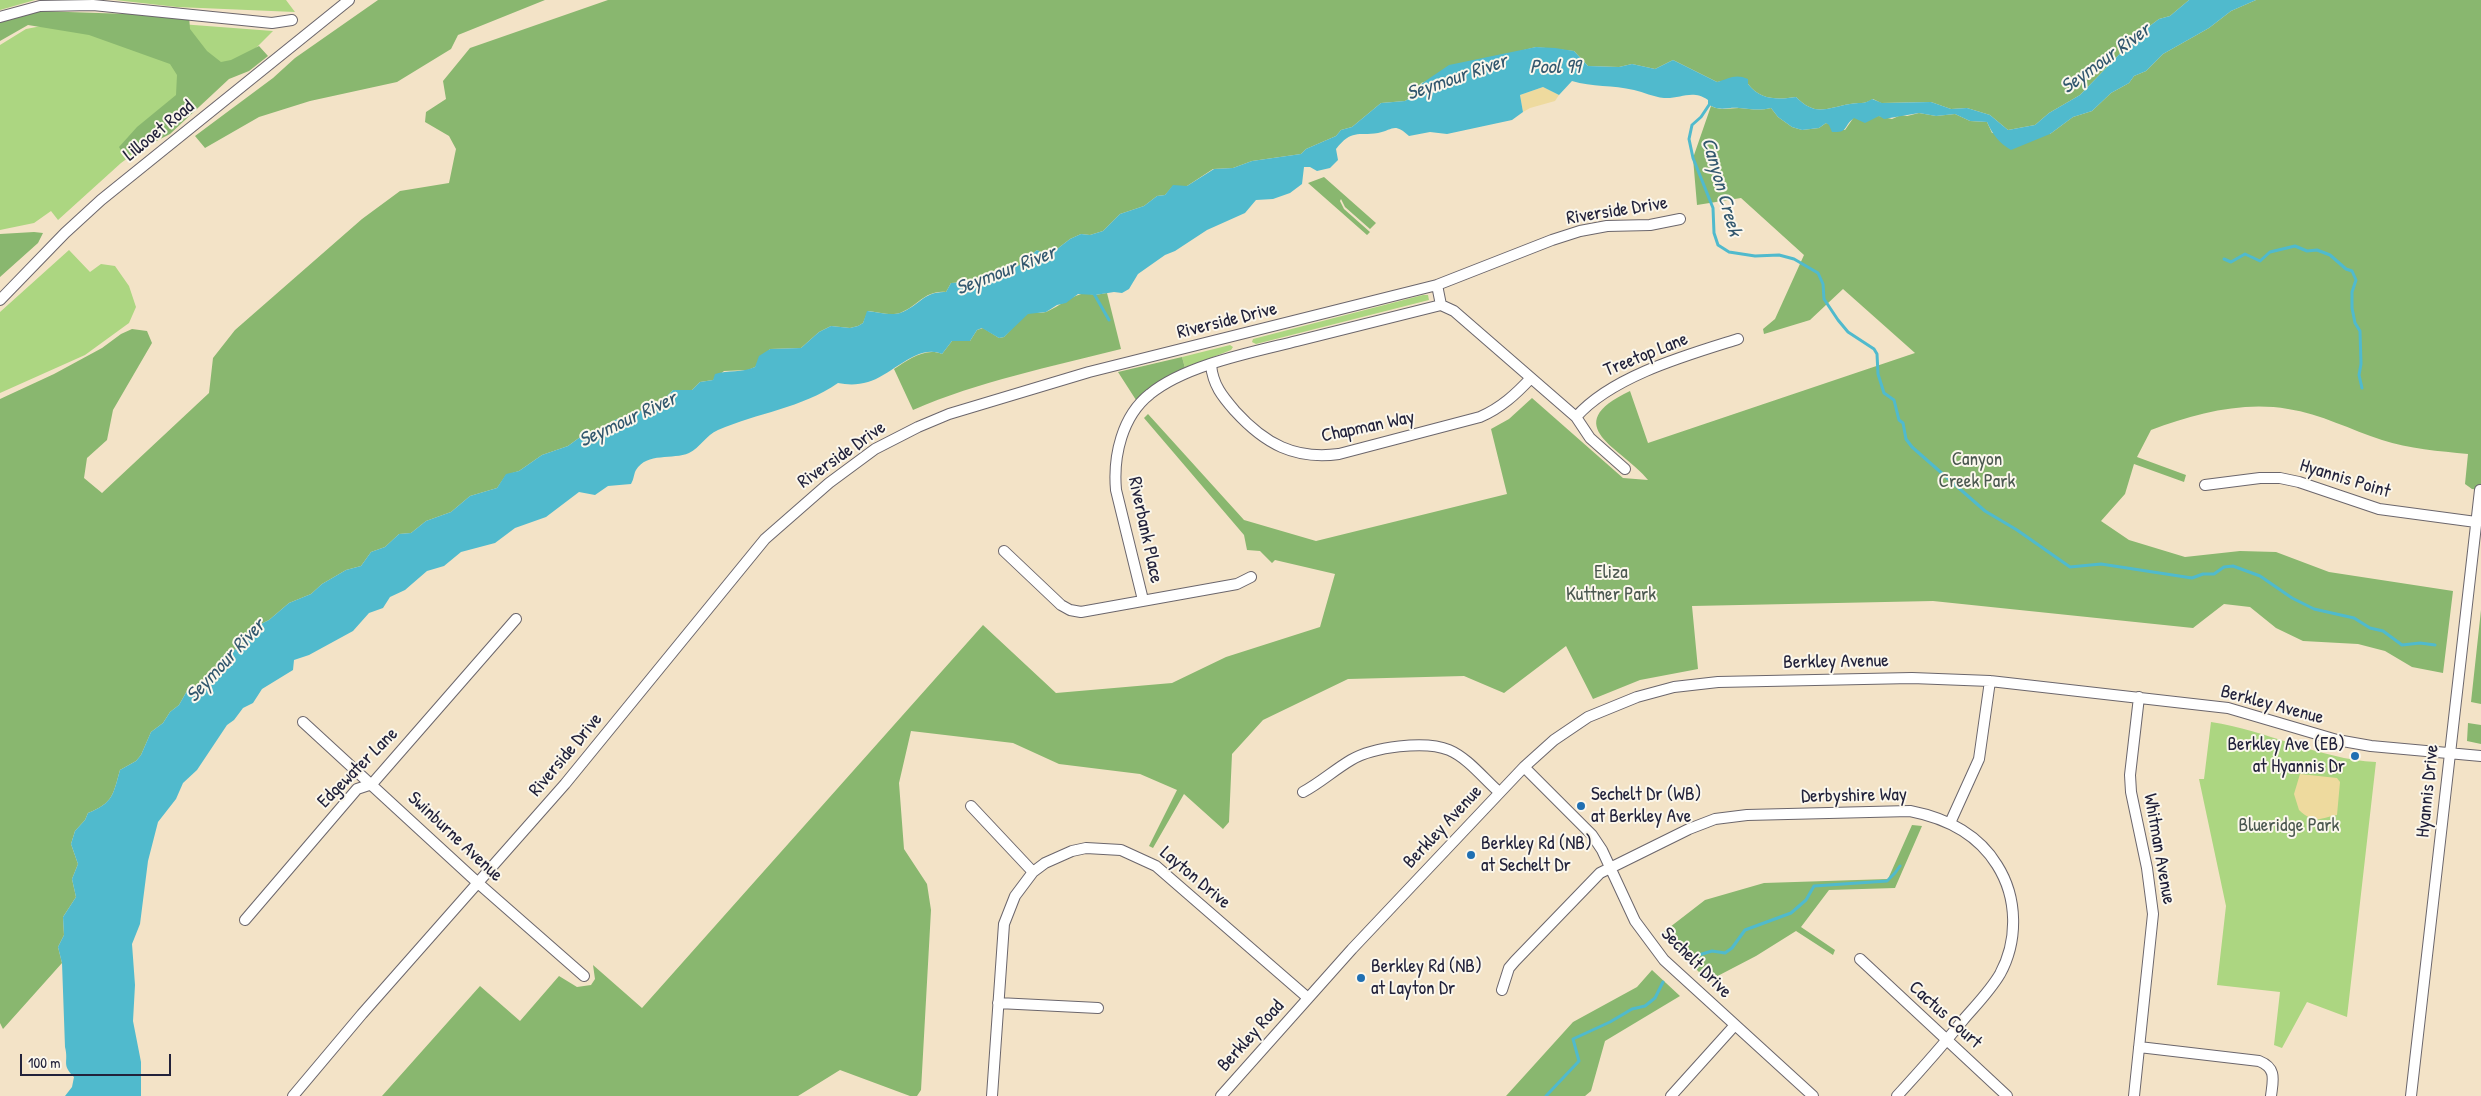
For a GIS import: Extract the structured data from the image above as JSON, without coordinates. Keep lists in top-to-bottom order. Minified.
{"streets":{"street":["Lillooet Road","Riverside Drive","Treetop Lane","Chapman Way","Hyannis Point","Riverbank Place","Berkley Avenue","Edgewater Lane","Hyannis Drive","Derbyshire Way","Swinburne Avenue","Whitman Avenue","Layton Drive","Sechelt Drive","Cactus Court","Berkley Road"]},"crossings":[["Riverside Drive","Chapman Way"],["Riverside Drive","Riverbank Place"],["Riverside Drive","Swinburne Avenue"],["Chapman Way","Riverbank Place"],["Hyannis Point","Hyannis Drive"],["Berkley Avenue","Hyannis Drive"],["Berkley Avenue","Whitman Avenue"],["Berkley Avenue","Layton Drive"],["Berkley Avenue","Sechelt Drive"],["Berkley Avenue","Berkley Road"],["Edgewater Lane","Swinburne Avenue"],["Derbyshire Way","Sechelt Drive"],["Derbyshire Way","Cactus Court"],["Layton Drive","Berkley Road"]],"water":["Seymour River","Pool 99","Canyon Creek"],"parks":["Canyon Creek Park","Eliza Kuttner Park","Blueridge Park"],"places":["Berkley Ave (EB) at Hyannis Dr","Sechelt Dr (WB) at Berkley Ave","Berkley Rd (NB) at Sechelt Dr","Berkley Rd (NB) at Layton Dr"],"scale_bar":"100 m"}
